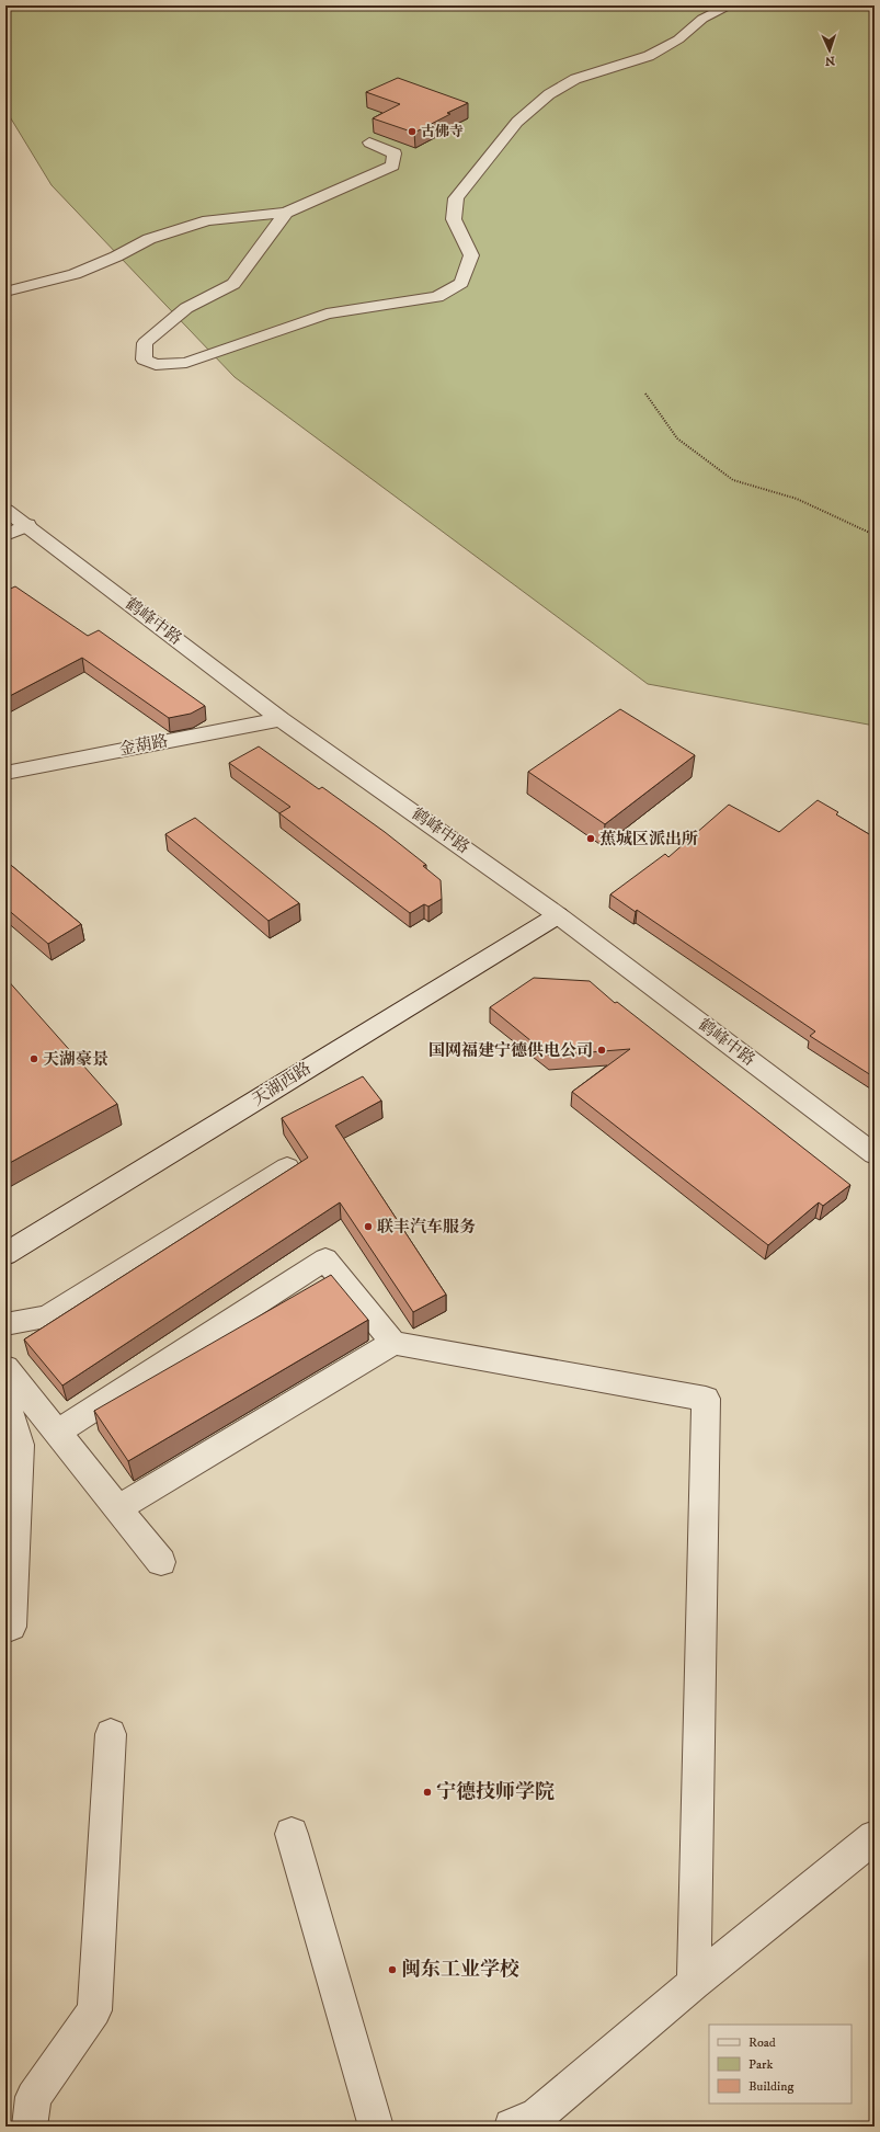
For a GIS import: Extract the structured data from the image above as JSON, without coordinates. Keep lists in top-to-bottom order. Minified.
{"streets":{"street":["鹤峰中路","金葫路","天湖西路"]},"crossings":[["鹤峰中路","金葫路"],["鹤峰中路","天湖西路"]],"places":["古佛寺","蕉城区派出所","国网福建宁德供电公司","天湖豪景","联丰汽车服务","宁德技师学院","闽东工业学校"],"legend":["Road","Park","Building"],"north":"bottom"}
